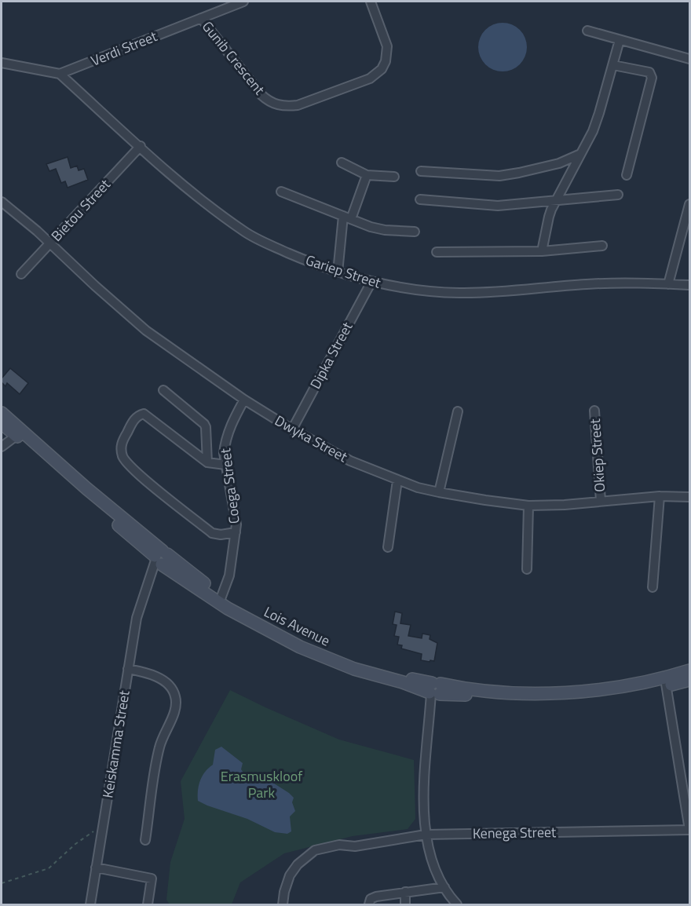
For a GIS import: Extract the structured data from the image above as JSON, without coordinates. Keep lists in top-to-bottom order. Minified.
{"streets":{"street":["Verdi Street","Gunib Crescent","Bietou Street","Gariep Street","Dipka Street","Dwyka Street","Okiep Street","Coega Street","Lois Avenue","Keiskamma Street","Kenega Street"]},"crossings":[["Verdi Street","Gunib Crescent"],["Verdi Street","Gariep Street"],["Bietou Street","Gariep Street"],["Bietou Street","Dwyka Street"],["Gariep Street","Dipka Street"],["Dipka Street","Dwyka Street"],["Dwyka Street","Okiep Street"],["Dwyka Street","Coega Street"],["Coega Street","Lois Avenue"],["Lois Avenue","Keiskamma Street"]],"parks":["Erasmuskloof Park"]}
